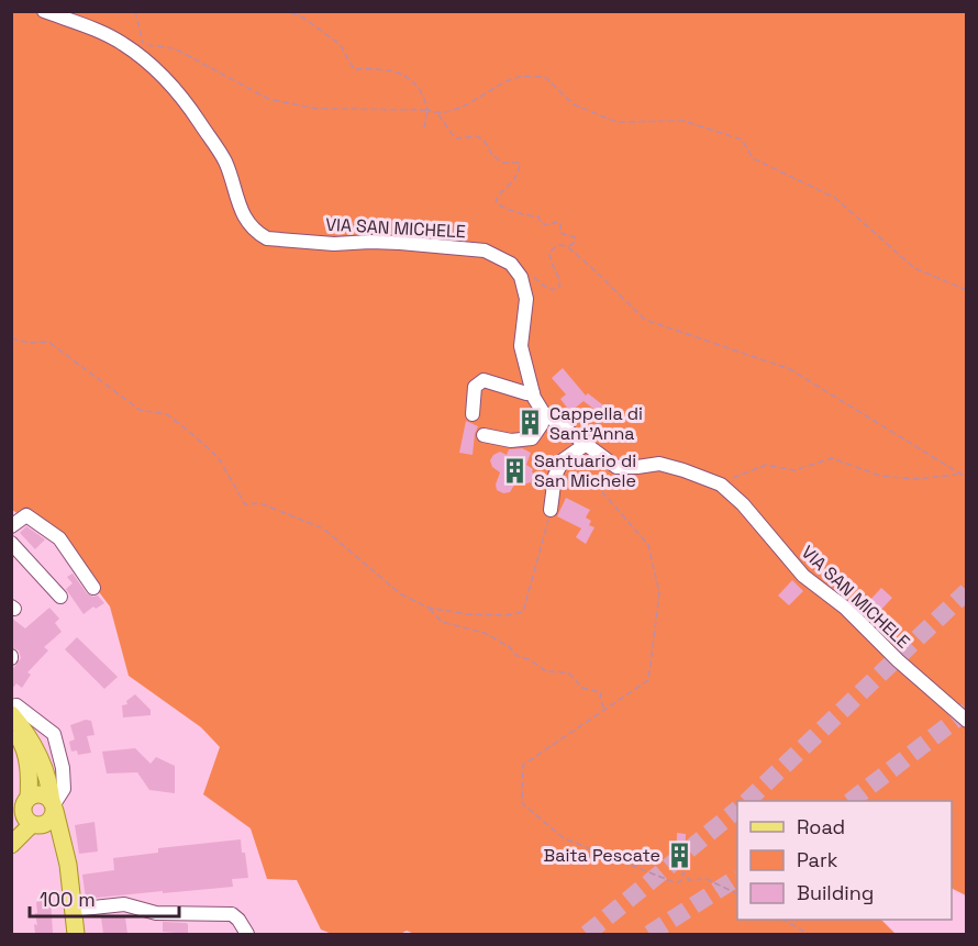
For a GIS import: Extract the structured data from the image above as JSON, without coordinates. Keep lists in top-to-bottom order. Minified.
{"streets":{"street":["VIA SAN MICHELE"]},"places":{"building":["Cappella di Sant'Anna","Santuario di San Michele","Baita Pescate"]},"legend":["Road","Park","Building"],"scale_bar":"100 m"}
